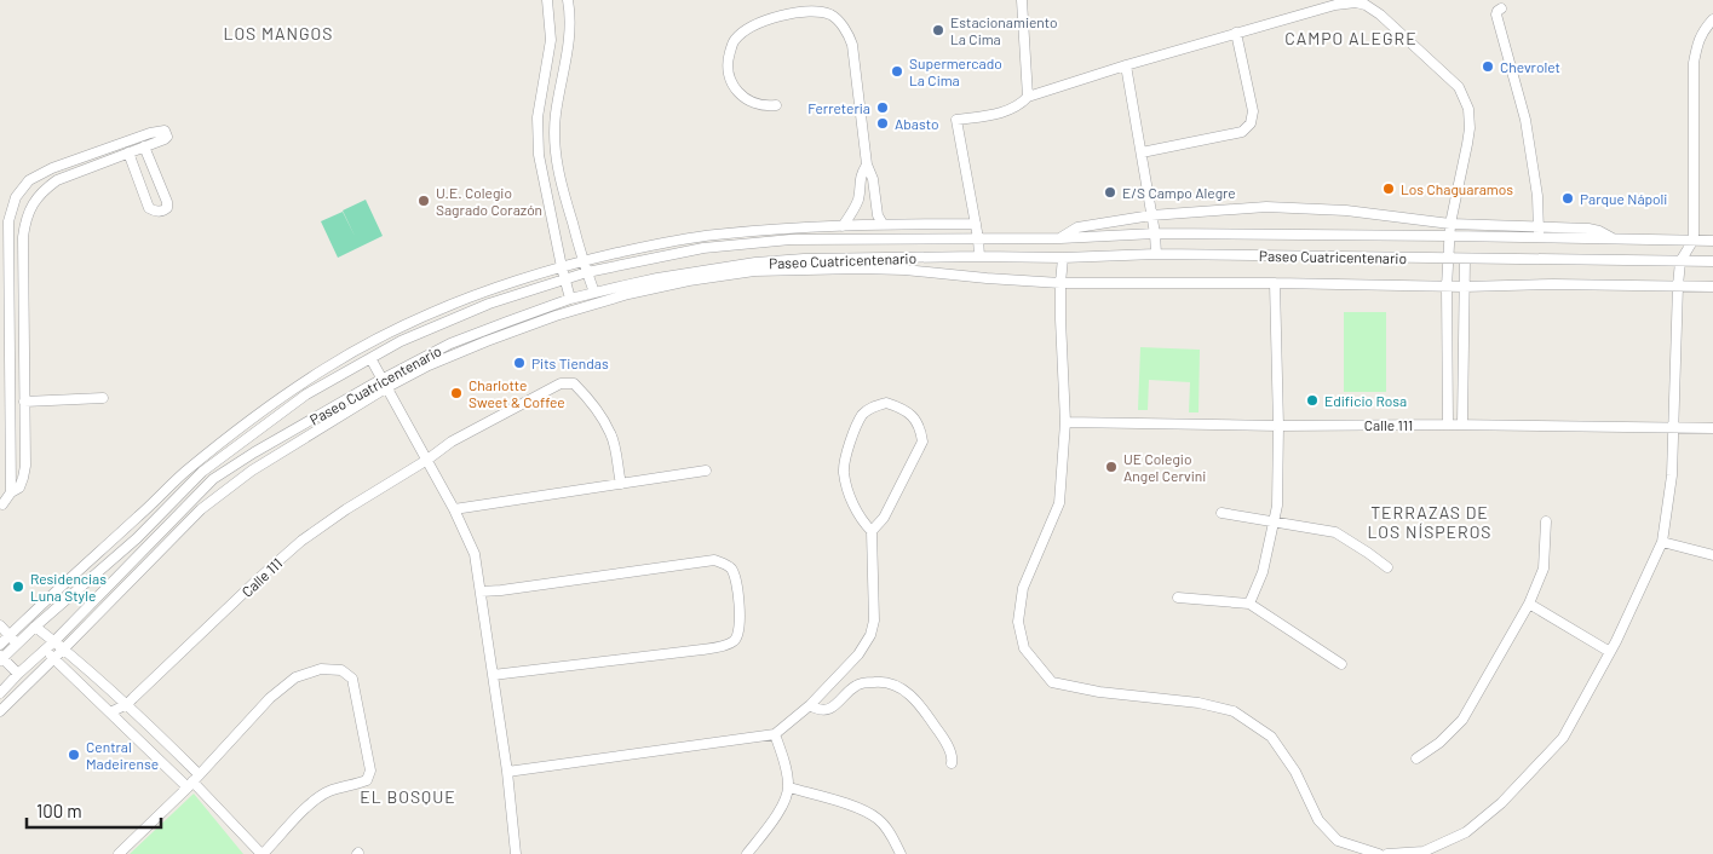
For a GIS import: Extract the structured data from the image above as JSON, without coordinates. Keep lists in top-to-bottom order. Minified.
{"streets":{"street":["Paseo Cuatricentenario","Calle 111"]},"districts":["LOS MANGOS","CAMPO ALEGRE","TERRAZAS DE LOS NÍSPEROS","EL BOSQUE"],"places":["Estacionamiento La Cima","Chevrolet","Supermercado La Cima","Ferreteria","Abasto","Los Chaguaramos","E/S Campo Alegre","Parque Nápoli","U.E. Colegio Sagrado Corazón","Pits Tiendas","Charlotte Sweet & Coffee","Edificio Rosa","UE Colegio Angel Cervini","Residencias Luna Style","Central Madeirense"],"scale_bar":"100 m"}
